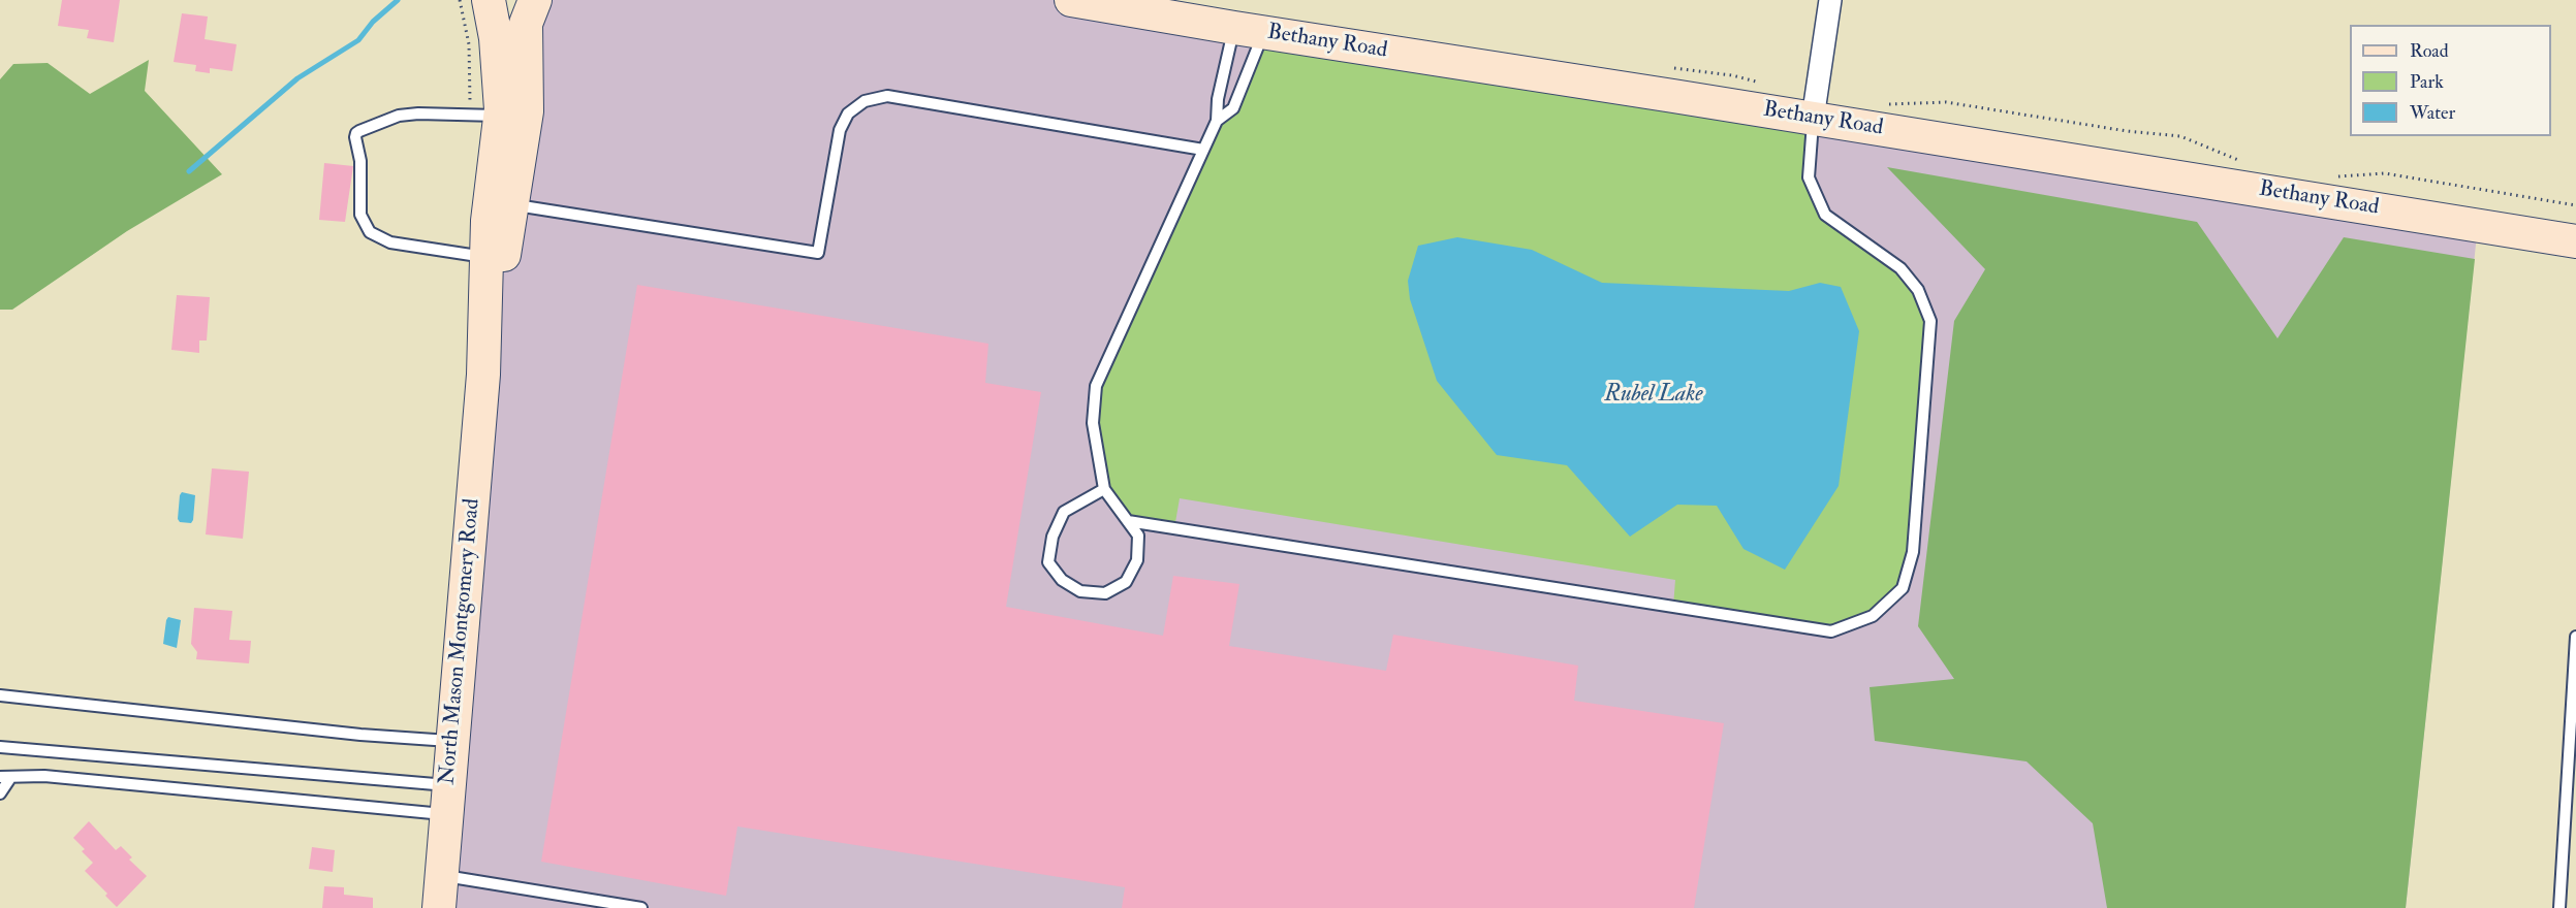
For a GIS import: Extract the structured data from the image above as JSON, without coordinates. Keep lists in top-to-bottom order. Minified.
{"streets":{"main road":["Bethany Road","North Mason Montgomery Road"]},"water":["Rubel Lake"],"legend":["Road","Park","Water"]}
